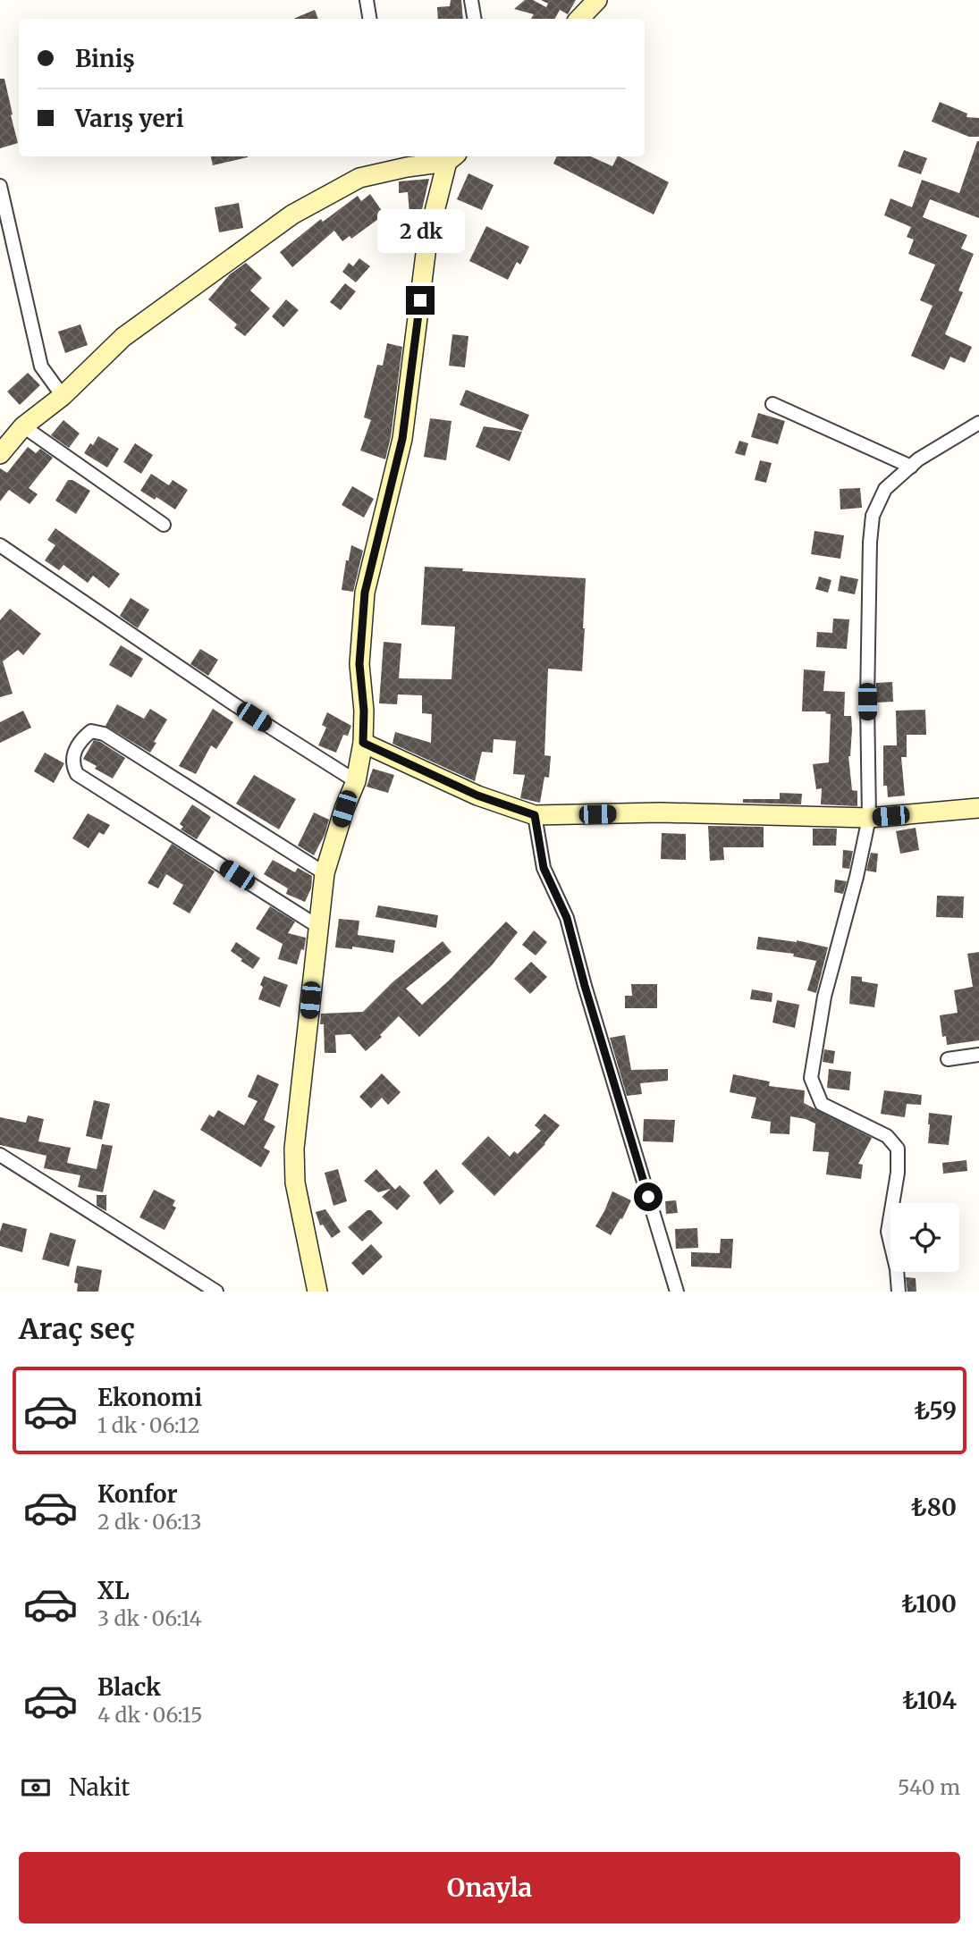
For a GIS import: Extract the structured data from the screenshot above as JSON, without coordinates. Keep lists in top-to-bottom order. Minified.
{"page":{"banner":["Biniş","Varış yeri"],"bubble":"2 dk","heading":"Araç seç","list":[{"name":"Ekonomi","note":"1 dk · 06:12","value":"₺59"},{"name":"Konfor","note":"2 dk · 06:13","value":"₺80"},{"name":"XL","note":"3 dk · 06:14","value":"₺100"},{"name":"Black","note":"4 dk · 06:15","value":"₺104"}],"pay":["Nakit","540 m"],"buttons":"Onayla"}}
